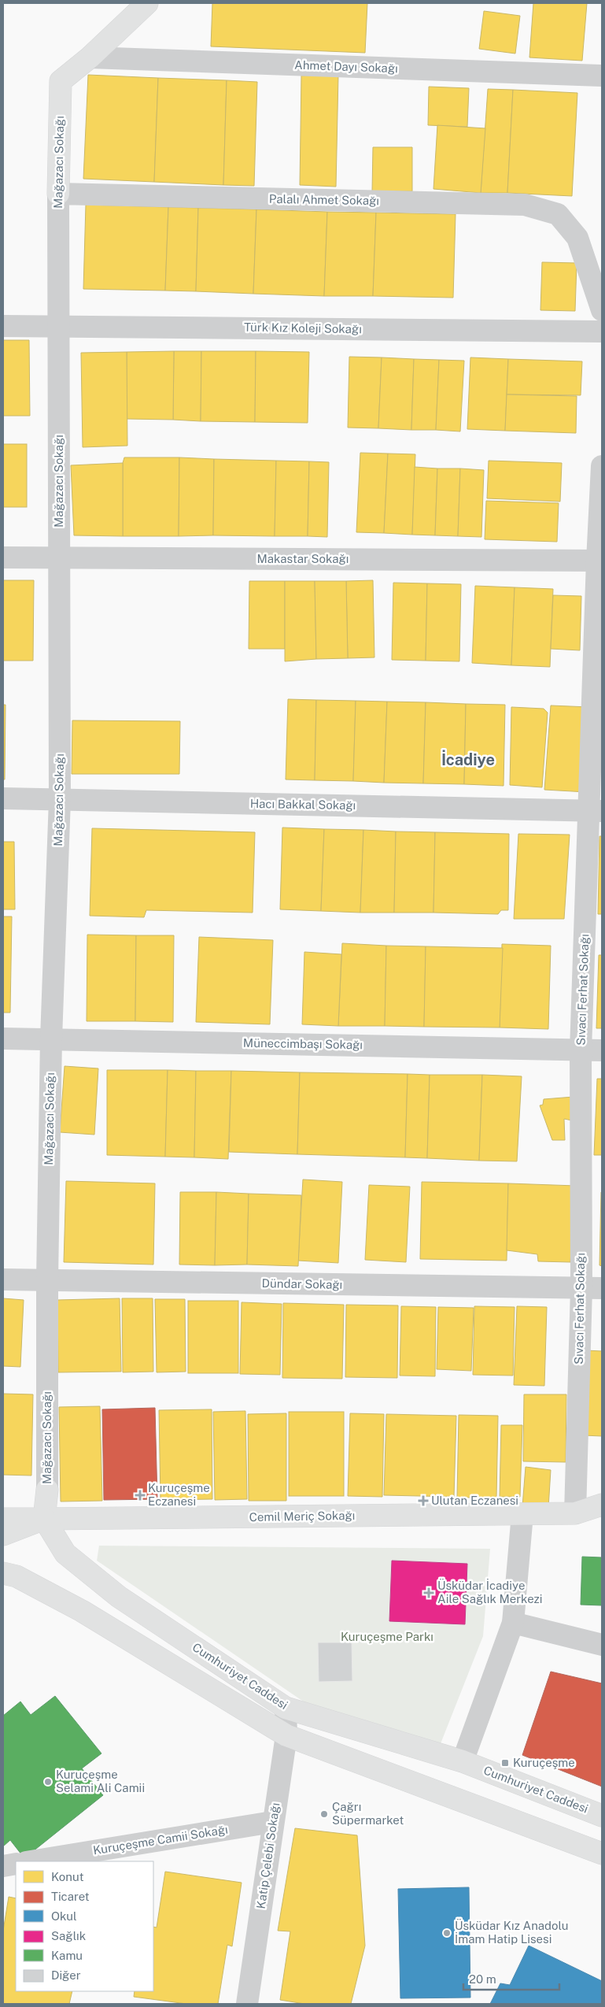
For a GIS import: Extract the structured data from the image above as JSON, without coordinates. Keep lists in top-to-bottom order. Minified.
{"streets":{"main road":["Mağazacı Sokağı","Cemil Meriç Sokağı","Cumhuriyet Caddesi"],"street":["Ahmet Dayı Sokağı","Palalı Ahmet Sokağı","Türk Kız Koleji Sokağı","Makastar Sokağı","Hacı Bakkal Sokağı","Sıvacı Ferhat Sokağı","Müneccimbaşı Sokağı","Dündar Sokağı","Kuruçeşme Camii Sokağı","Katip Çelebi Sokağı"]},"crossings":[["Ahmet Dayı Sokağı","Mağazacı Sokağı"],["Mağazacı Sokağı","Palalı Ahmet Sokağı"],["Mağazacı Sokağı","Türk Kız Koleji Sokağı"],["Mağazacı Sokağı","Makastar Sokağı"],["Mağazacı Sokağı","Hacı Bakkal Sokağı"],["Mağazacı Sokağı","Müneccimbaşı Sokağı"],["Mağazacı Sokağı","Dündar Sokağı"],["Mağazacı Sokağı","Cemil Meriç Sokağı"],["Mağazacı Sokağı","Cumhuriyet Caddesi"],["Makastar Sokağı","Sıvacı Ferhat Sokağı"],["Hacı Bakkal Sokağı","Sıvacı Ferhat Sokağı"],["Sıvacı Ferhat Sokağı","Müneccimbaşı Sokağı"],["Sıvacı Ferhat Sokağı","Dündar Sokağı"],["Sıvacı Ferhat Sokağı","Cemil Meriç Sokağı"],["Cemil Meriç Sokağı","Cumhuriyet Caddesi"],["Cumhuriyet Caddesi","Katip Çelebi Sokağı"],["Kuruçeşme Camii Sokağı","Katip Çelebi Sokağı"]],"districts":["İcadiye"],"parks":["Kuruçeşme Parkı"],"places":{"health":["Kuruçeşme Eczanesi","Ulutan Eczanesi","Üsküdar İcadiye Aile Sağlık Merkezi"],"transit":["Kuruçeşme"],"other":["Kuruçeşme Selami Ali Camii","Çağrı Süpermarket","Üsküdar Kız Anadolu İmam Hatip Lisesi"]},"legend":["Konut","Ticaret","Okul","Sağlık","Kamu","Diğer"],"scale_bar":"20 m"}
